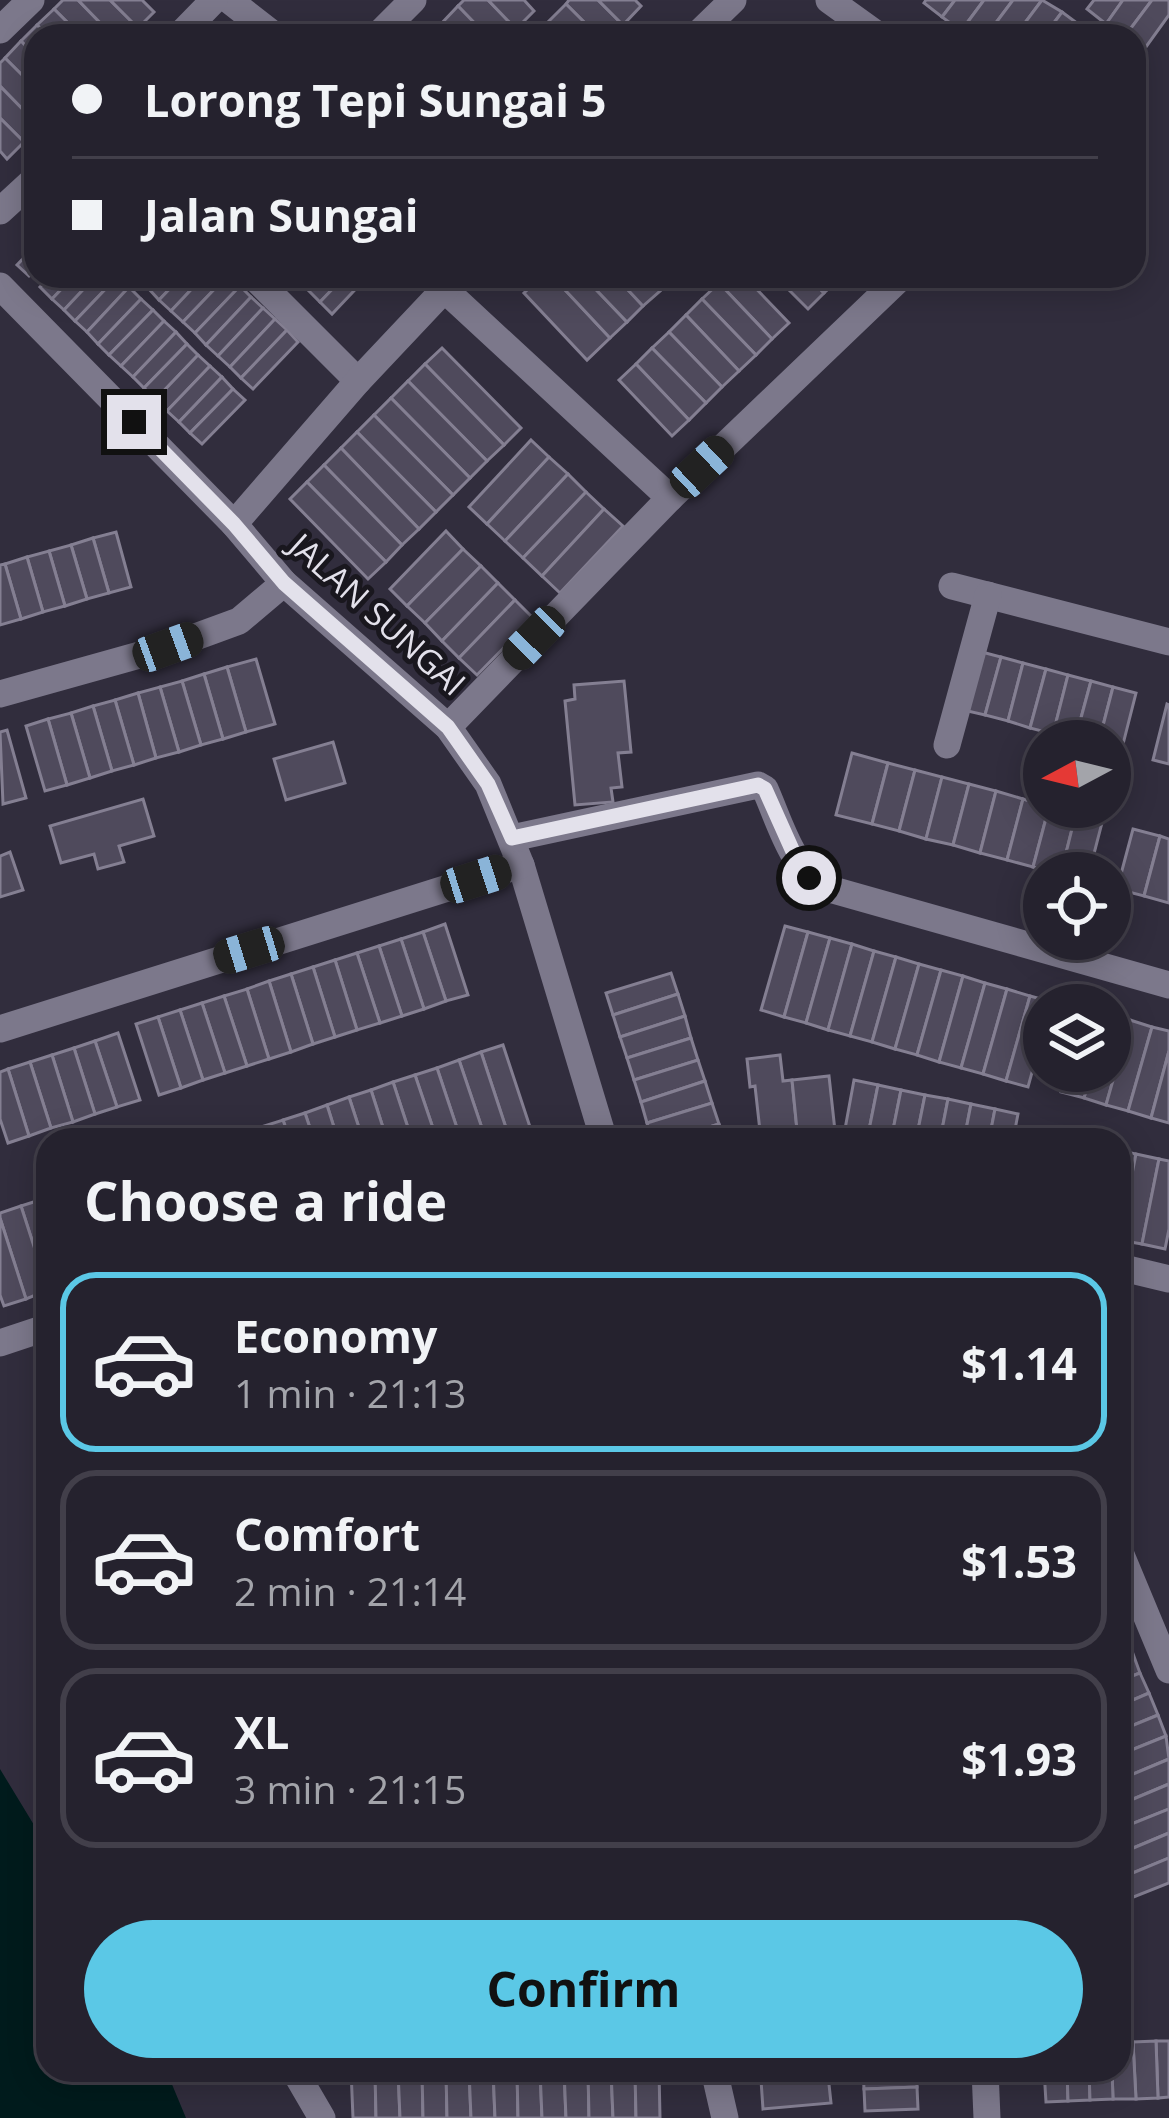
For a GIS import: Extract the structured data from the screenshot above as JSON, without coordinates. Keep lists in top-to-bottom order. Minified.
{"streets":{"street":["JALAN SUNGAI"]},"north":"left","page":{"banner":["Lorong Tepi Sungai 5","Jalan Sungai"],"heading":"Choose a ride","list":[{"name":"Economy","note":"1 min · 21:13","value":"$1.14"},{"name":"Comfort","note":"2 min · 21:14","value":"$1.53"},{"name":"XL","note":"3 min · 21:15","value":"$1.93"}],"buttons":"Confirm"}}
